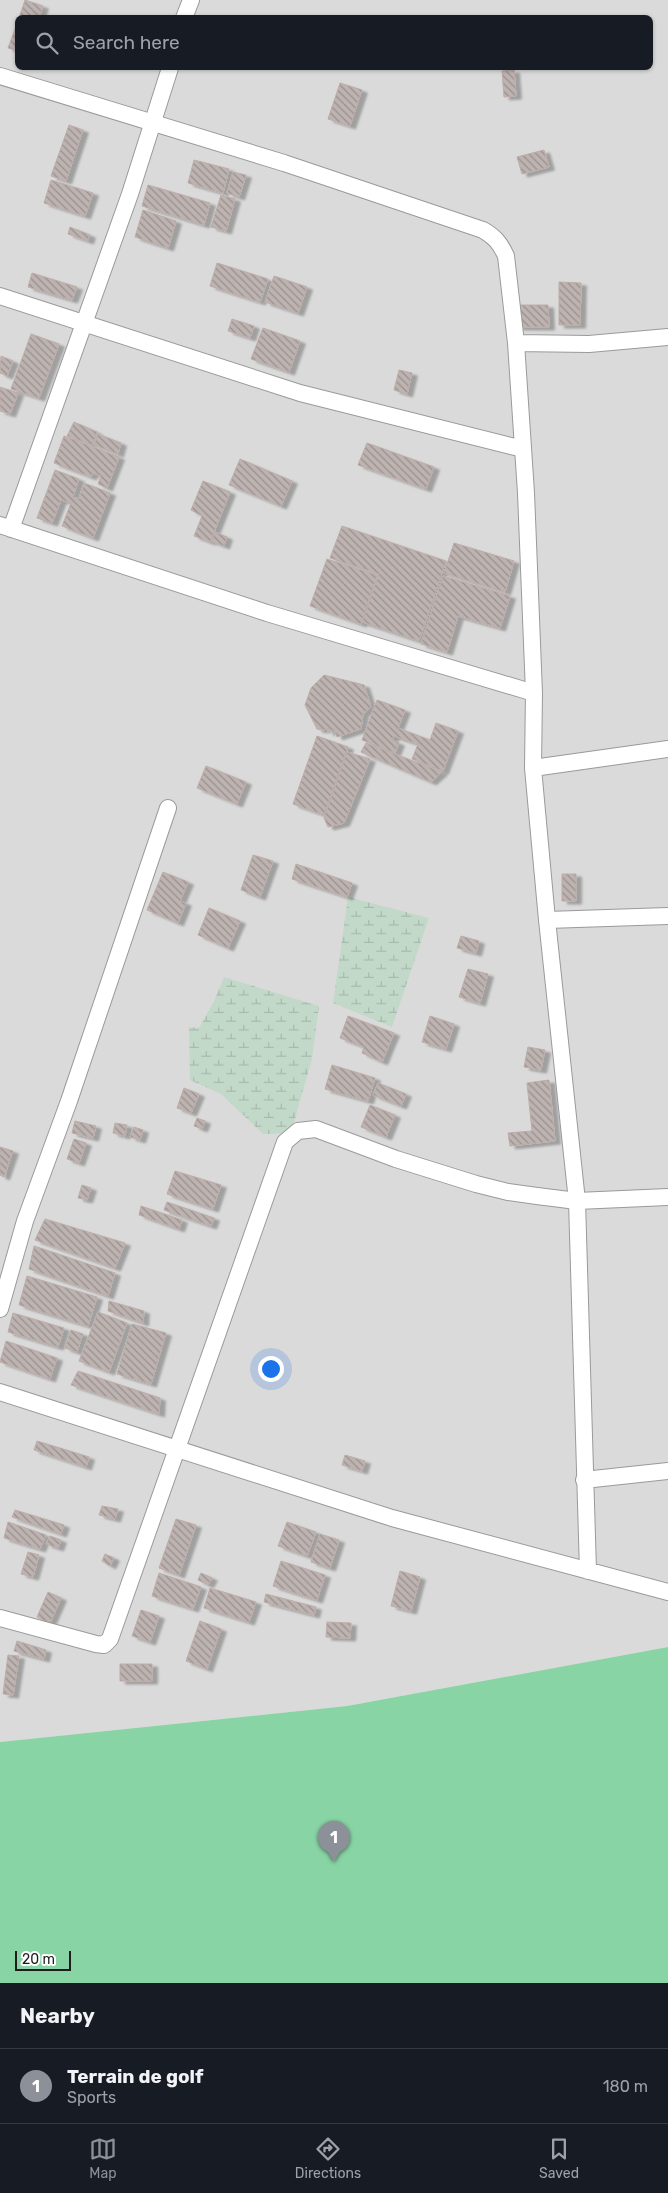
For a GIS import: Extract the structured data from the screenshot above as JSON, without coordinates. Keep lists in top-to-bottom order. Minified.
{"scale_bar":"20 m","page":{"search":"Search here","pins":"1","scale":"20 m","heading":"Nearby","list":[{"mark":"1","name":"Terrain de golf","note":"Sports","value":"180 m"}],"nav":["Map","Directions","Saved"]}}
